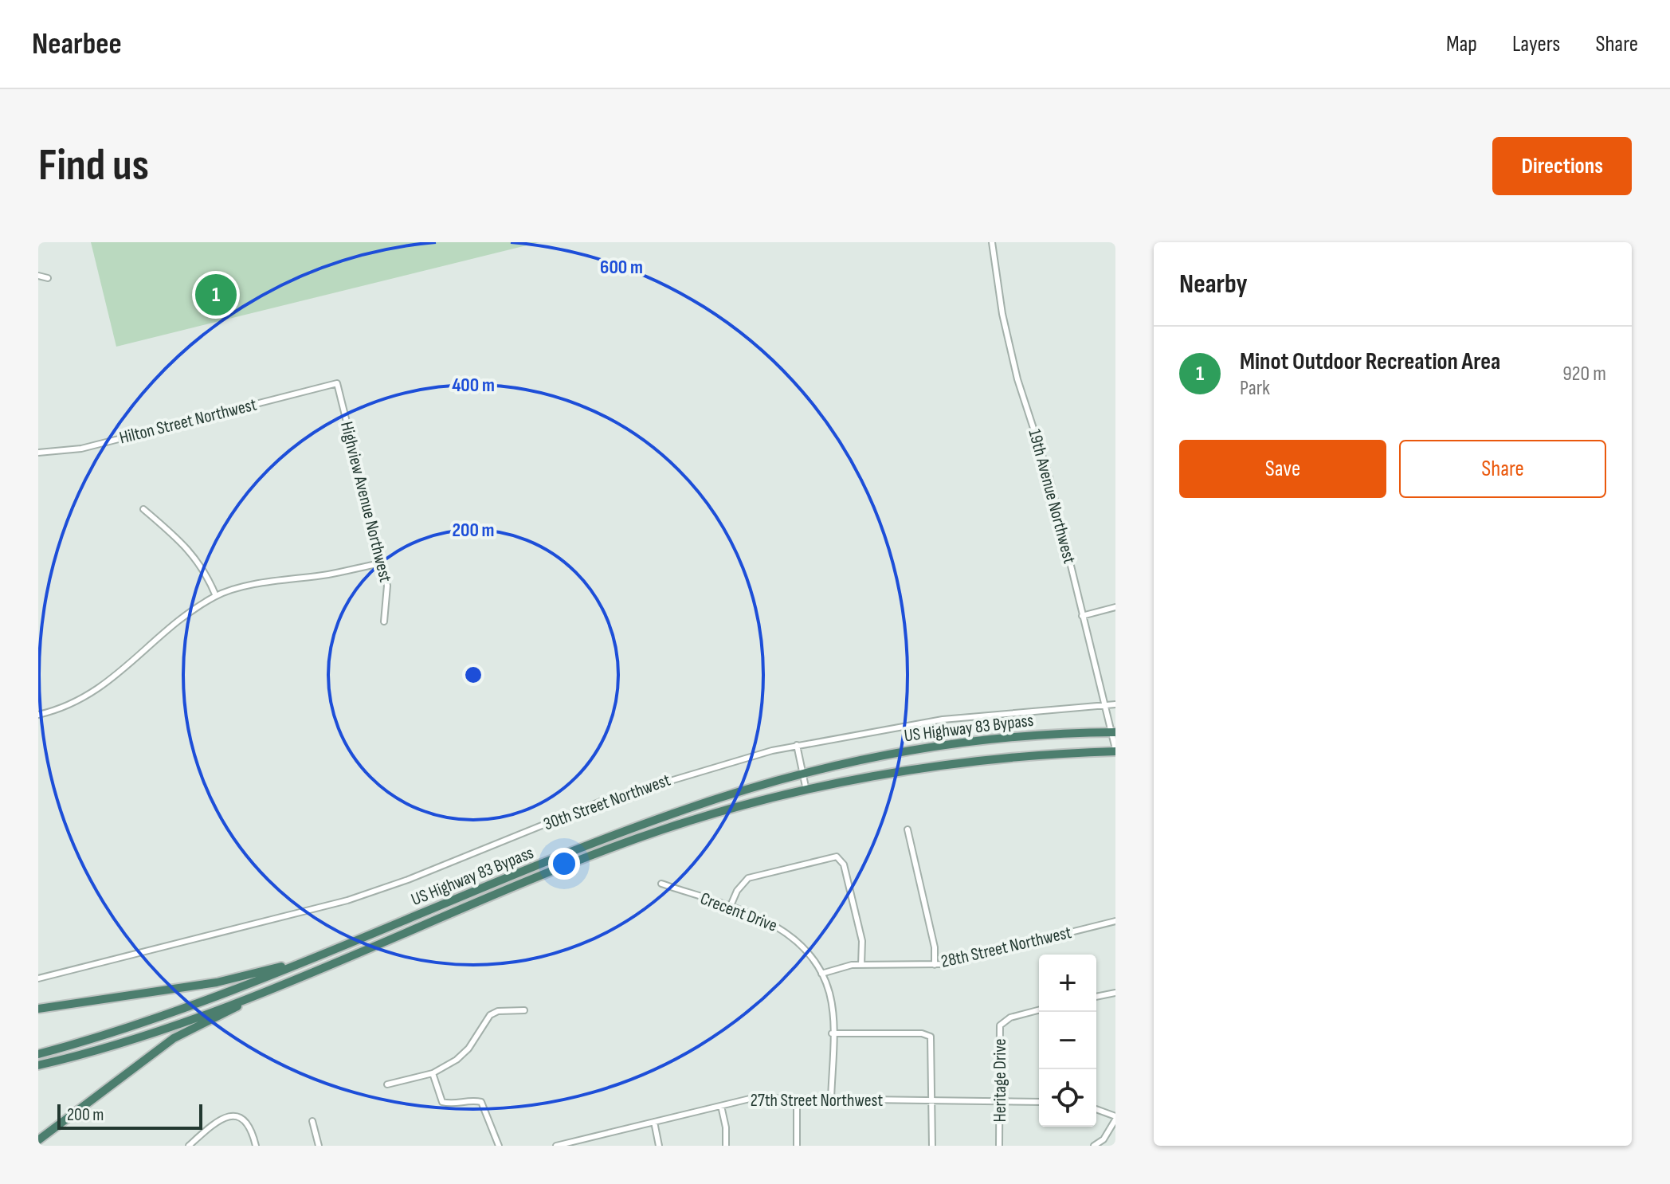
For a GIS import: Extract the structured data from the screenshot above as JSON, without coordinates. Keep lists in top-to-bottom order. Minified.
{"streets":{"highway":["US Highway 83 Bypass"],"street":["Hilton Street Northwest","19th Avenue Northwest","Highview Avenue Northwest","30th Street Northwest","Crecent Drive","28th Street Northwest","Heritage Drive","27th Street Northwest"]},"crossings":[["Hilton Street Northwest","Highview Avenue Northwest"],["19th Avenue Northwest","US Highway 83 Bypass"],["19th Avenue Northwest","30th Street Northwest"],["Crecent Drive","28th Street Northwest"],["Crecent Drive","27th Street Northwest"],["Heritage Drive","27th Street Northwest"]],"scale_bar":"200 m","page":{"header":"Nearbee","nav":["Map","Layers","Share"],"buttons":["Directions",["Save","Share"]],"title":"Find us","heading":"Nearby","pins":"1","list":[{"mark":"1","name":"Minot Outdoor Recreation Area","note":"Park","value":"920 m"}],"map_buttons":["+","−"],"scale":"200 m"},"rings":["600 m","400 m","200 m"]}
